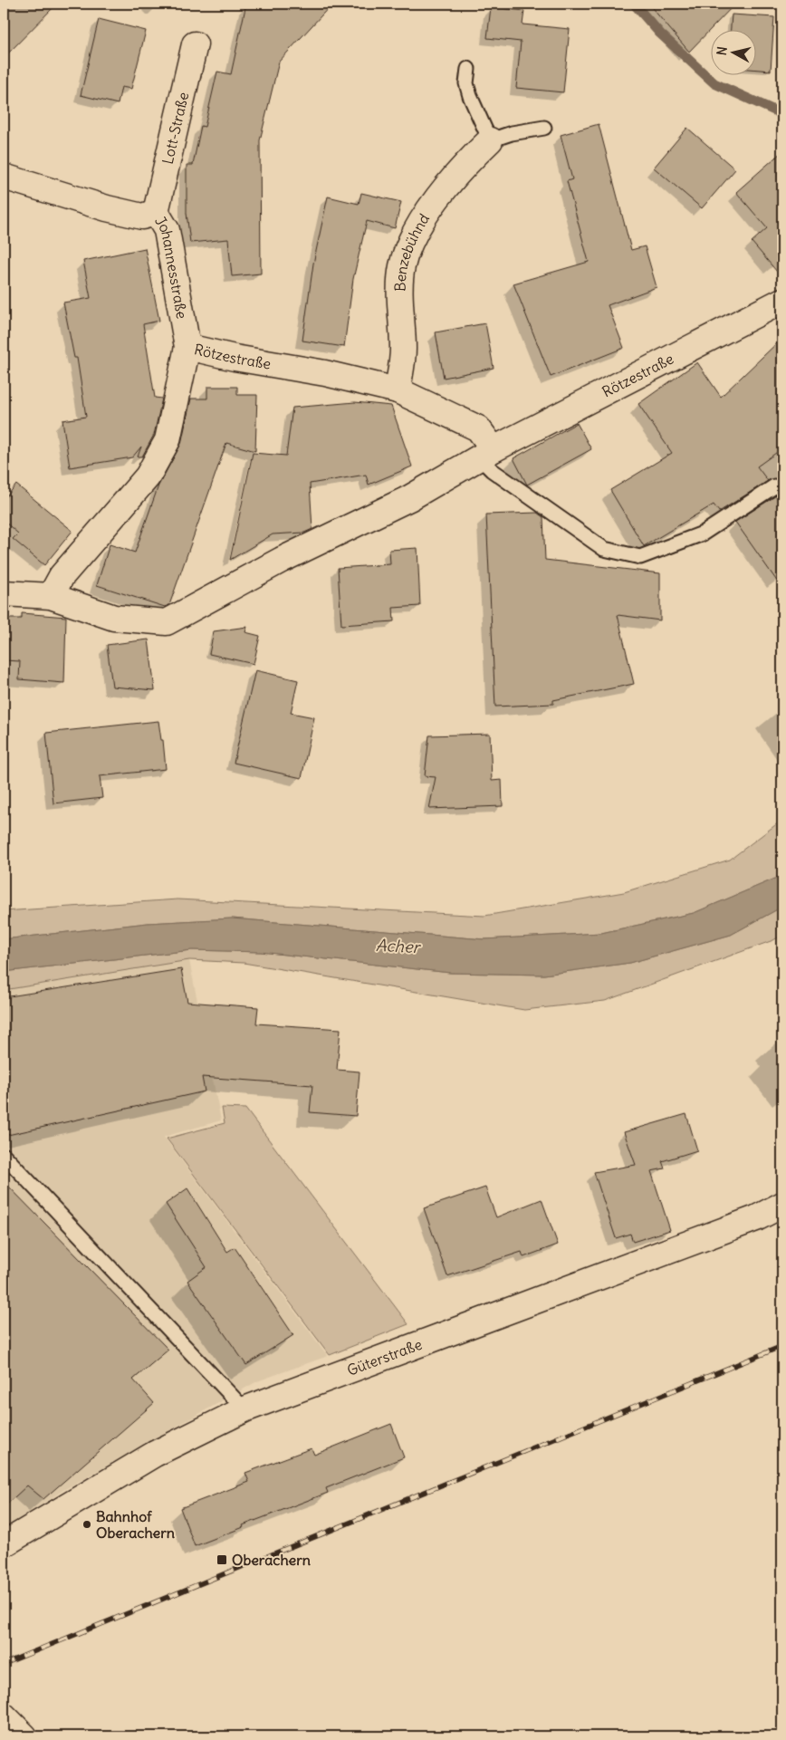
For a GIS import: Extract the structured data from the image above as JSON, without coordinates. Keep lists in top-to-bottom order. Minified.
{"streets":{"street":["Lott-Straße","Benzebühnd","Johannesstraße","Rötzestraße","Güterstraße"]},"crossings":[["Lott-Straße","Johannesstraße"],["Benzebühnd","Rötzestraße"],["Johannesstraße","Rötzestraße"]],"water":["Acher"],"places":{"other":["Bahnhof Oberachern"],"transit":["Oberachern"]},"north":"left"}
